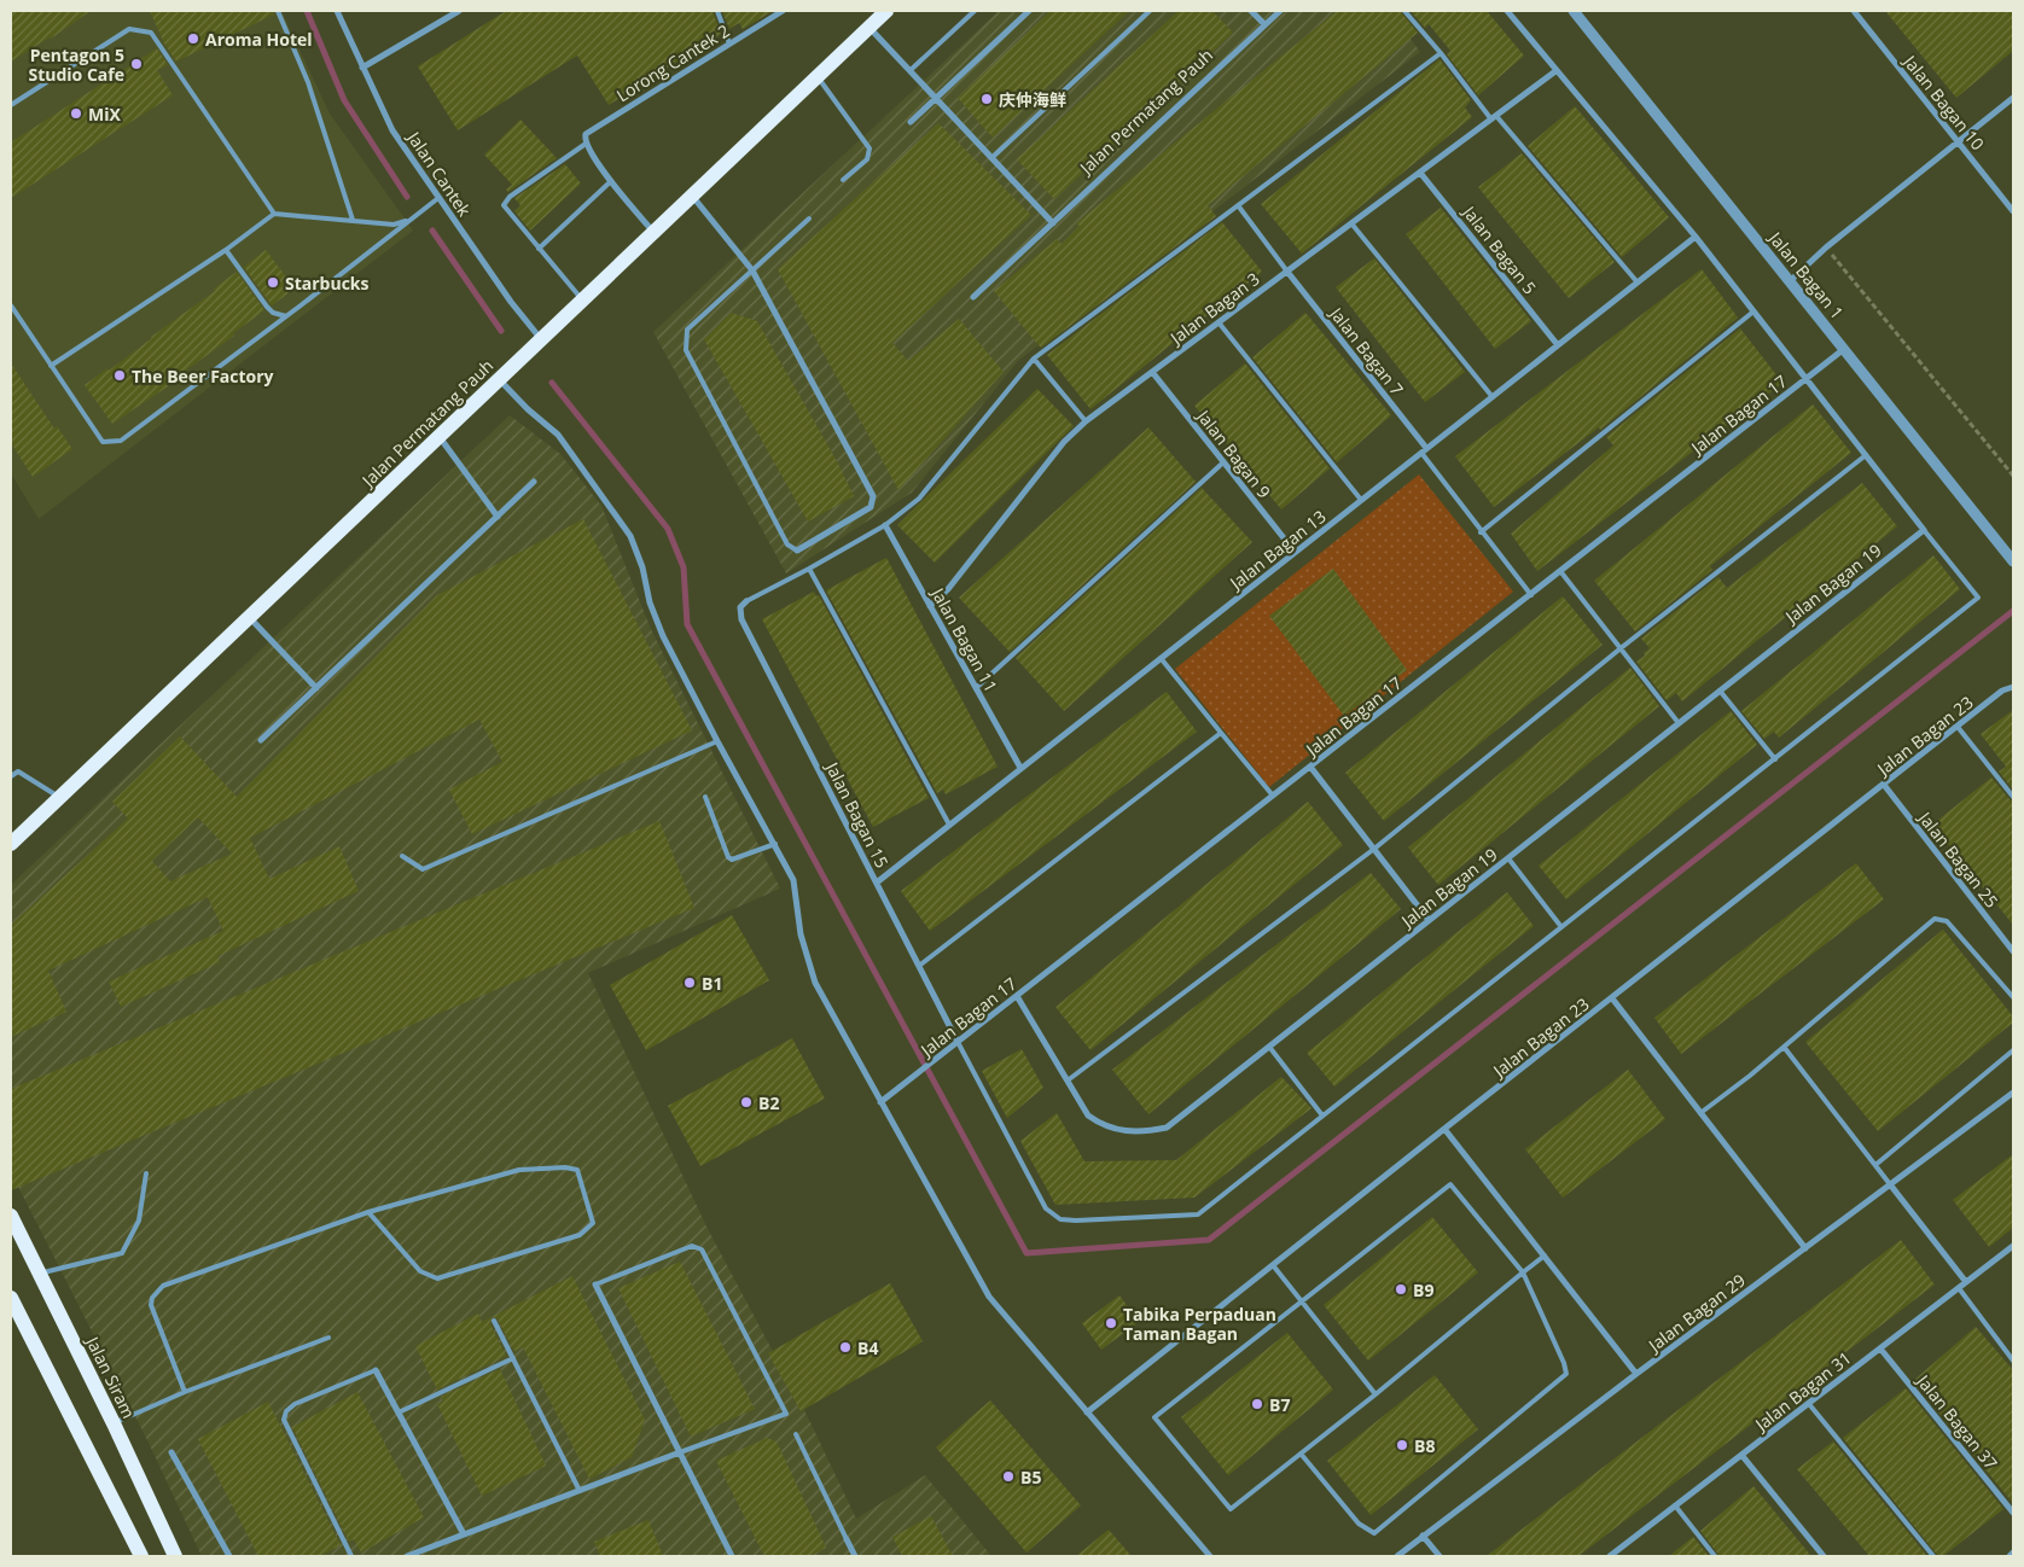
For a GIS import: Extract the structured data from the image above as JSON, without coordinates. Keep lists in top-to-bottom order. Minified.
{"streets":{"main road":["Jalan Permatang Pauh","Jalan Siram"],"street":["Lorong Cantek 2","Jalan Bagan 10","Jalan Cantek","Jalan Bagan 5","Jalan Bagan 1","Jalan Bagan 3","Jalan Bagan 7","Jalan Bagan 17","Jalan Bagan 9","Jalan Bagan 13","Jalan Bagan 19","Jalan Bagan 11","Jalan Bagan 23","Jalan Bagan 15","Jalan Bagan 25","Jalan Bagan 29","Jalan Bagan 31","Jalan Bagan 37"]},"crossings":[["Jalan Permatang Pauh","Jalan Cantek"],["Jalan Bagan 5","Jalan Bagan 3"],["Jalan Bagan 5","Jalan Bagan 13"],["Jalan Bagan 1","Jalan Bagan 17"],["Jalan Bagan 3","Jalan Bagan 7"],["Jalan Bagan 3","Jalan Bagan 9"],["Jalan Bagan 3","Jalan Bagan 11"],["Jalan Bagan 7","Jalan Bagan 13"],["Jalan Bagan 17","Jalan Bagan 19"],["Jalan Bagan 17","Jalan Bagan 15"],["Jalan Bagan 9","Jalan Bagan 13"],["Jalan Bagan 13","Jalan Bagan 11"],["Jalan Bagan 13","Jalan Bagan 15"],["Jalan Bagan 23","Jalan Bagan 25"],["Jalan Bagan 31","Jalan Bagan 37"]],"places":["Aroma Hotel","Pentagon 5 Studio Cafe","庆仲海鲜","MiX","Starbucks","The Beer Factory","B1","B2","B9","Tabika Perpaduan Taman Bagan","B4","B7","B8","B5"]}
